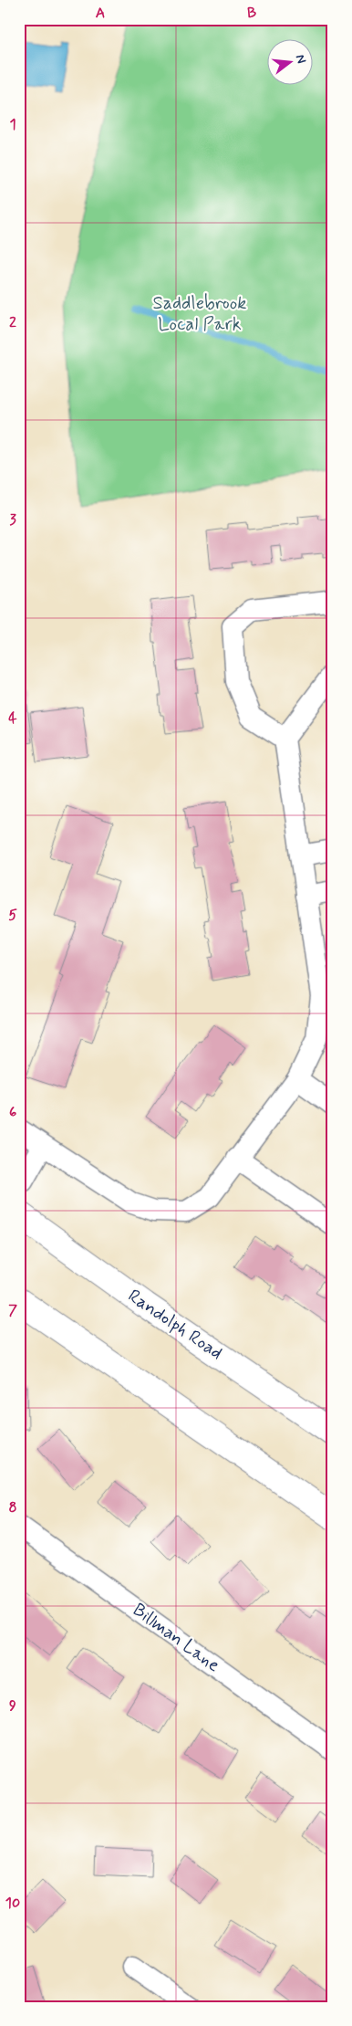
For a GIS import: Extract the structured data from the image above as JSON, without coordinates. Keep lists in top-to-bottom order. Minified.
{"streets":{"main road":["Randolph Road"],"street":["Billman Lane"]},"parks":["Saddlebrook Local Park"],"north":"right","grid":{"columns":["A","B"],"rows":["1","2","3","4","5","6","7","8","9","10"]}}
